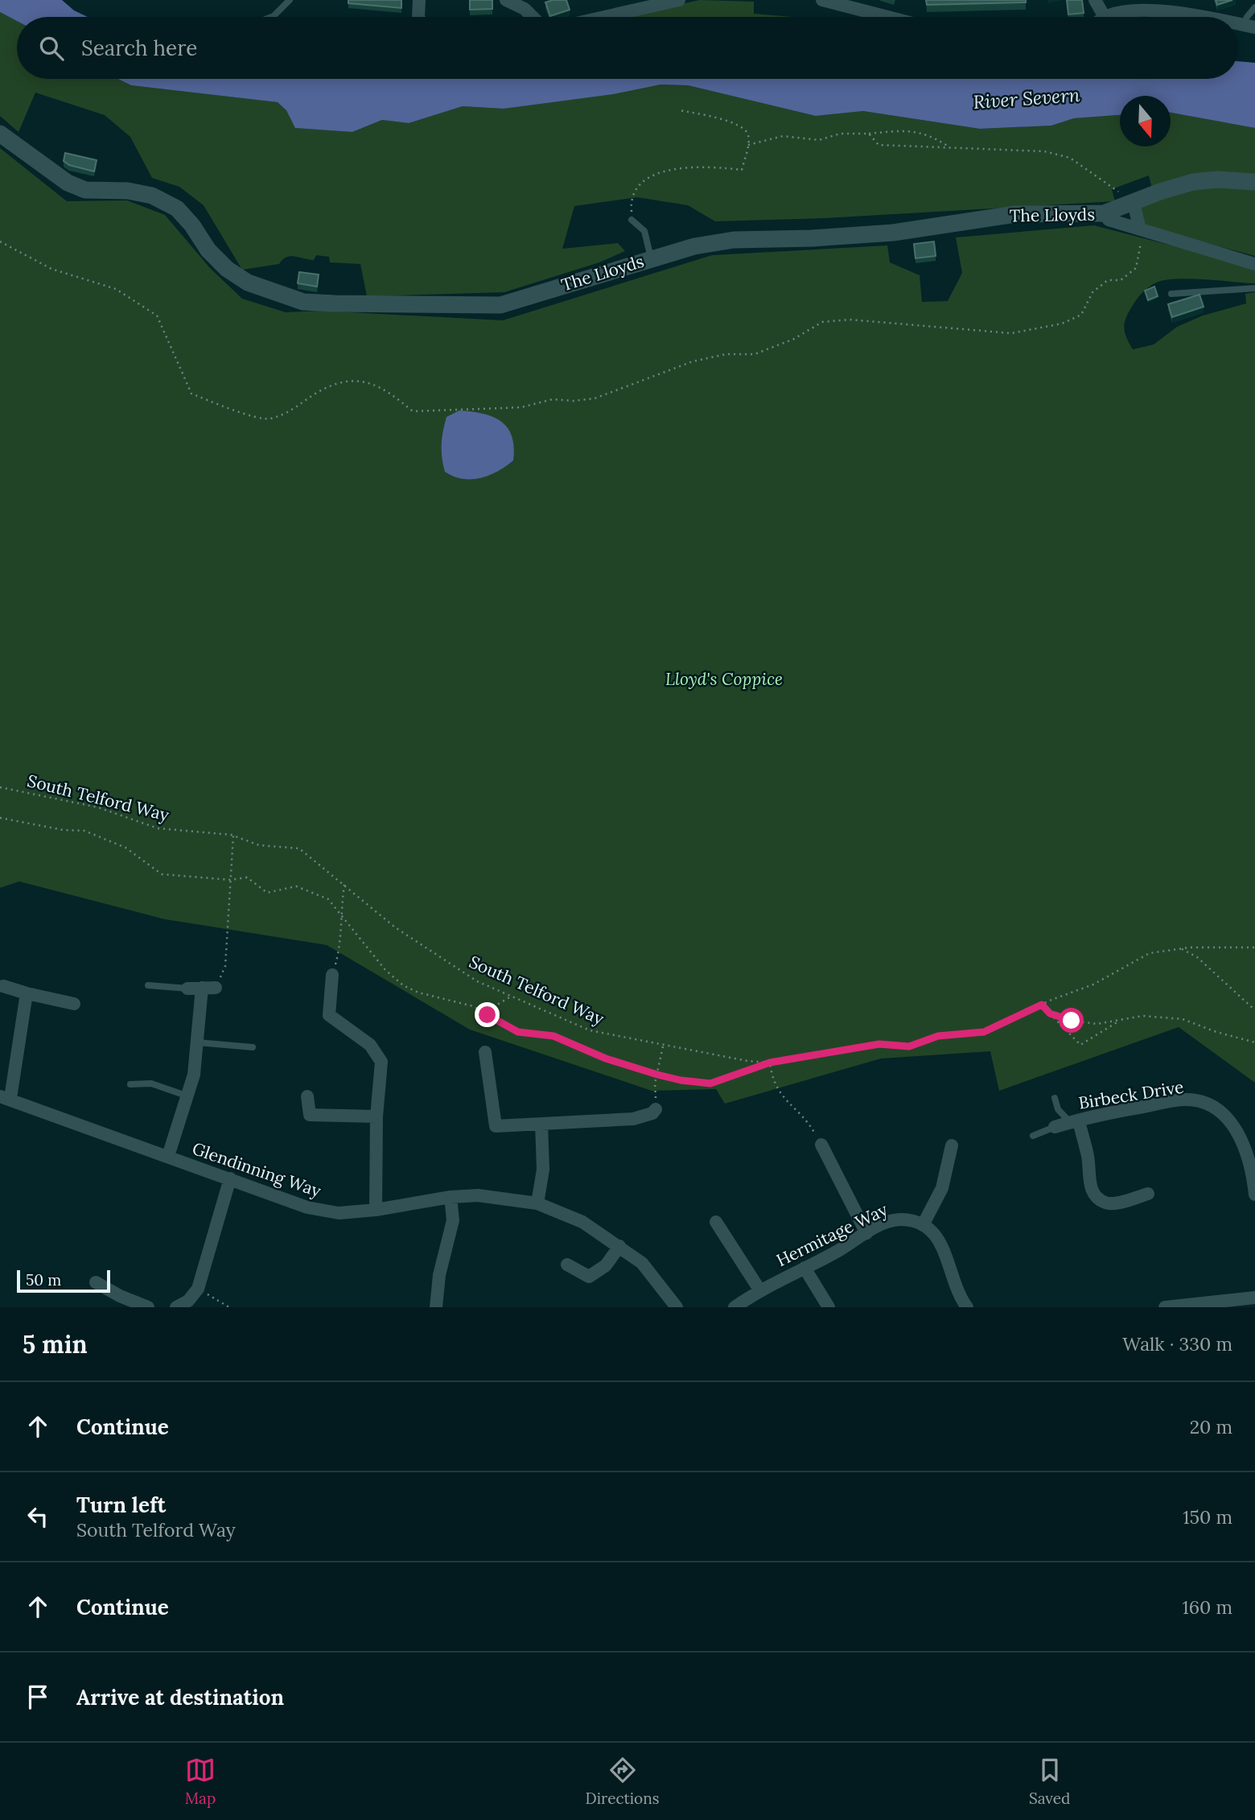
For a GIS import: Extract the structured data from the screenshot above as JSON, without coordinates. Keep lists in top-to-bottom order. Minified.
{"streets":{"street":["The Lloyds","Birbeck Drive","Glendinning Way","Hermitage Way"],"path":["South Telford Way"]},"water":["River Severn"],"parks":["Lloyd's Coppice"],"scale_bar":"50 m","north":"bottom","page":{"search":"Search here","scale":"50 m","heading":["5 min","Walk · 330 m"],"list":[["Continue","20 m"],["Turn left","South Telford Way","150 m"],["Continue","160 m"],"Arrive at destination"],"nav":["Map","Directions","Saved"]}}
